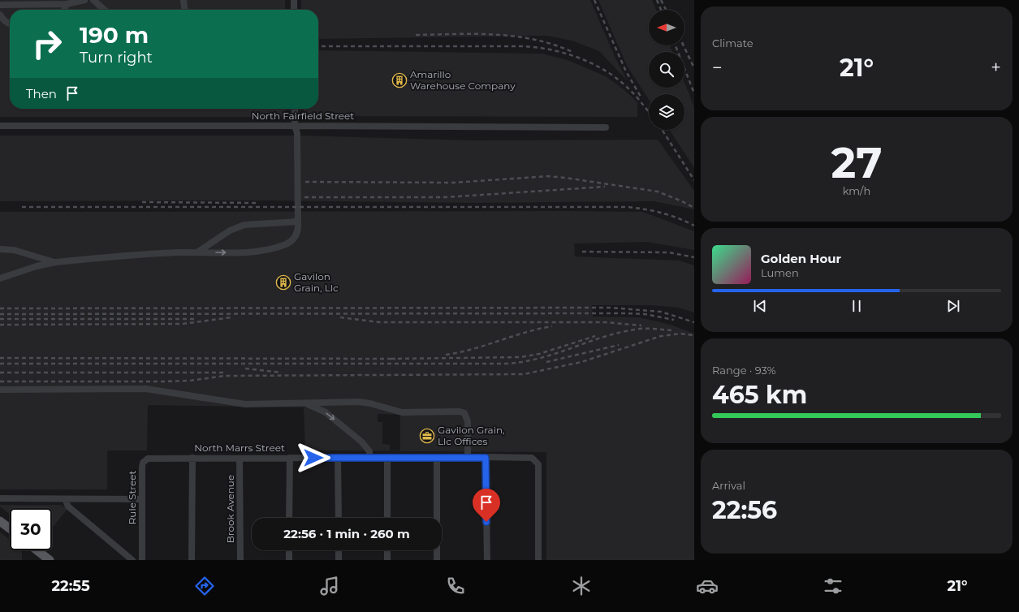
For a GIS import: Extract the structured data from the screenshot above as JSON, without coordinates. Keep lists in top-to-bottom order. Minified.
{"streets":{"street":["North Fairfield Street","North Marrs Street","Rule Street","Brook Avenue"]},"crossings":[["North Marrs Street","Rule Street"],["North Marrs Street","Brook Avenue"]],"places":{"building":["Amarillo Warehouse Company","Gavilon Grain, Llc"],"office":["Gavilon Grain, Llc Offices"]},"north":"left","page":{"tile":["Climate",["27","km/h"],["Range · 93%","465 km"],["Arrival","22:56"]],"turn":["190 m","Turn right"],"heat":["−","21°","+"],"then":"Then","song":["Golden Hour","Lumen"],"limit":"30","trip":"22:56 · 1 min · 260 m","tabs":["22:55","21°"]}}
